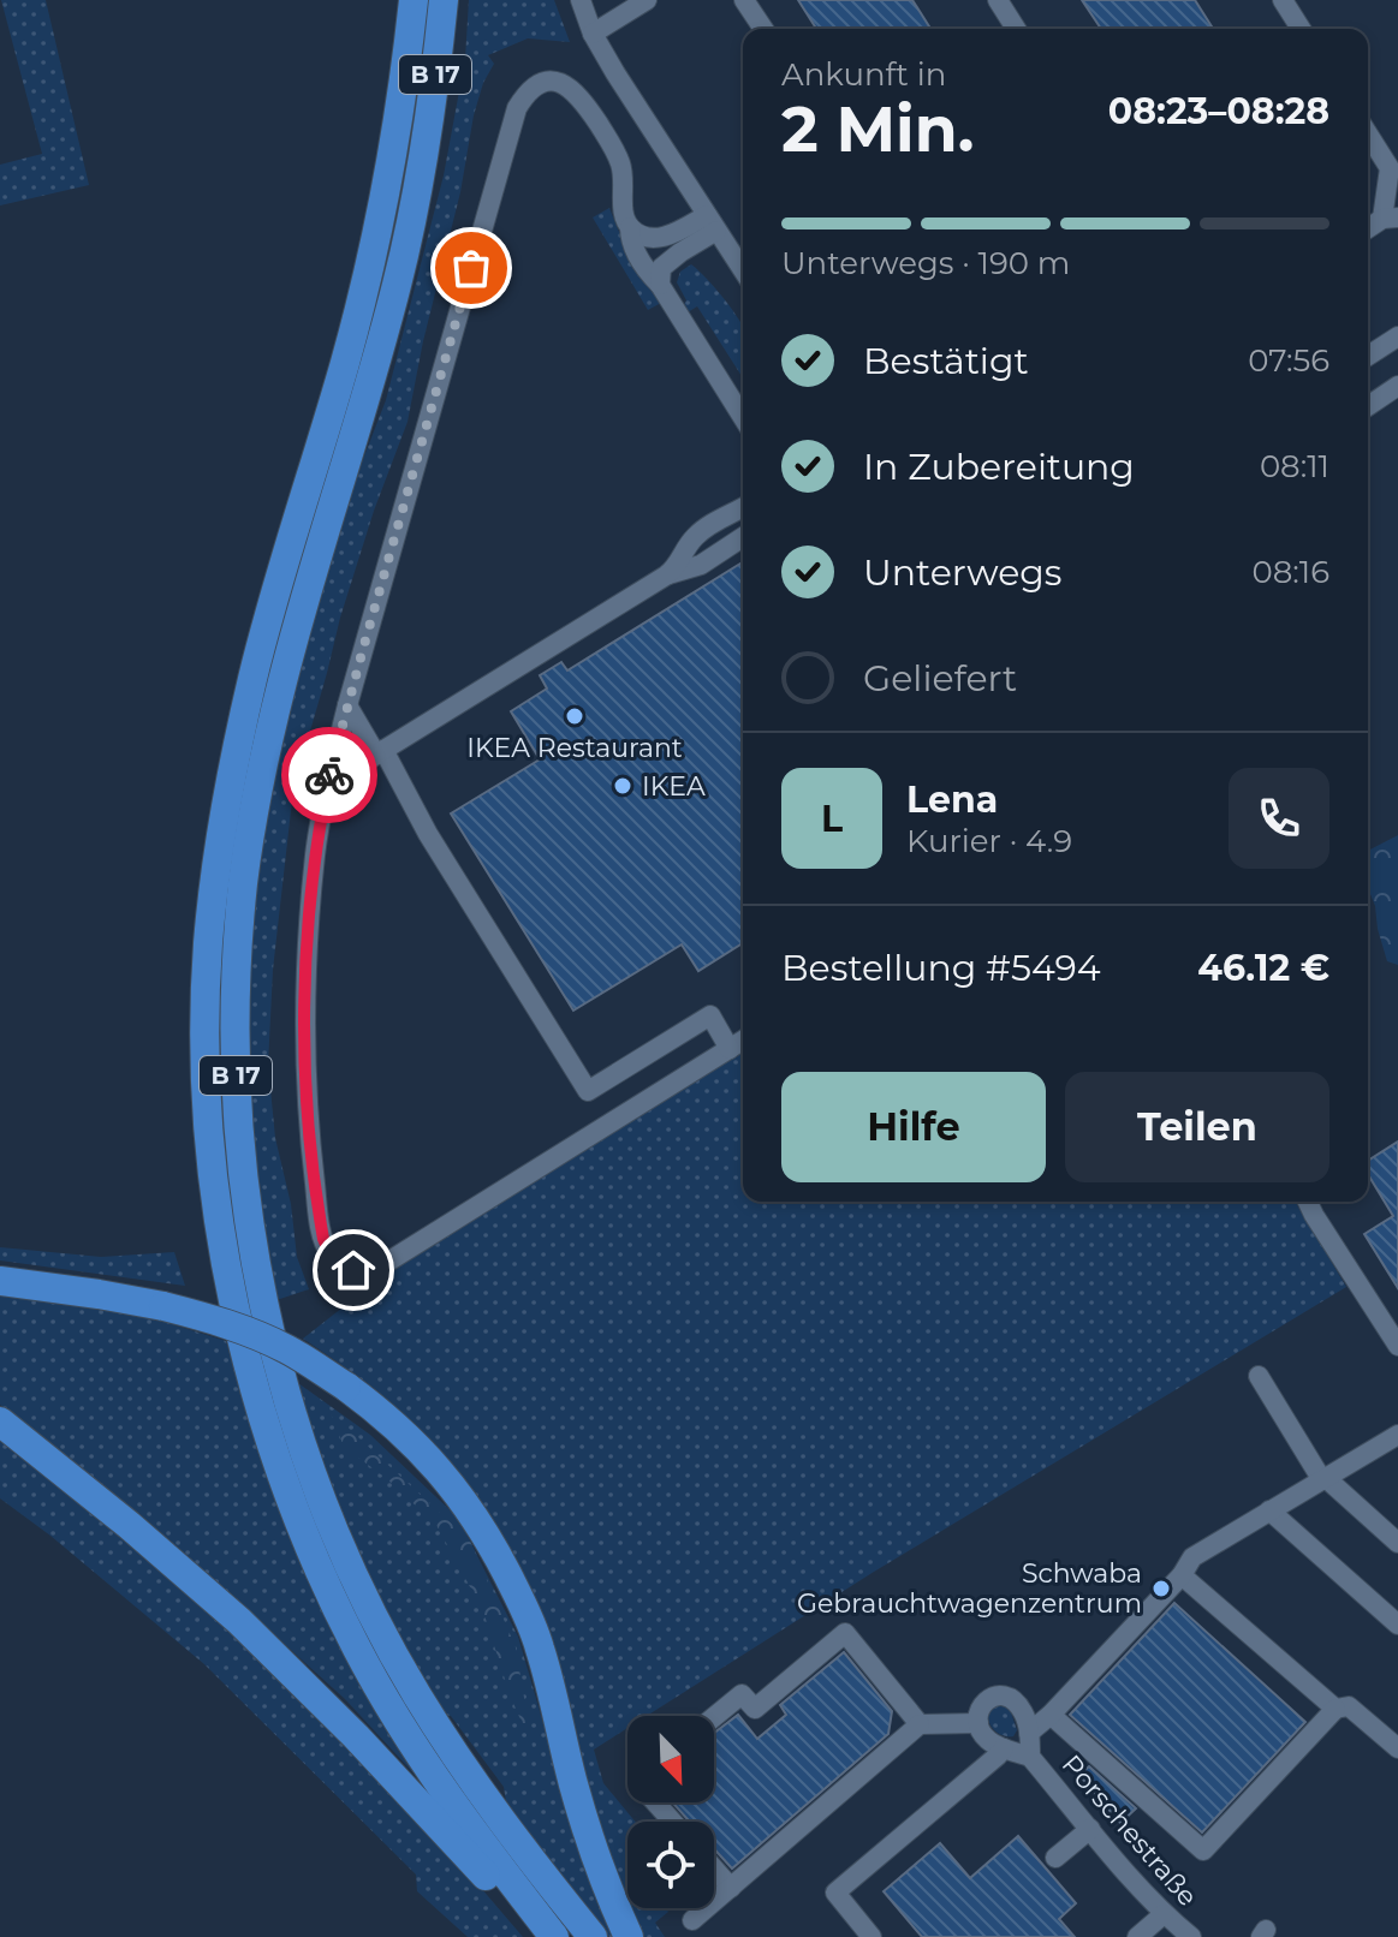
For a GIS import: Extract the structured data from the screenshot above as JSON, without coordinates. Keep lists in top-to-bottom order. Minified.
{"streets":{"highway":["B 17"],"street":["Porschestraße"]},"places":["IKEA Restaurant","IKEA","Schwaba Gebrauchtwagenzentrum"],"north":"bottom right","page":{"heading":["2 Min.","Ankunft in","08:23–08:28"],"panel":["Lena","Kurier · 4.9","Bestellung #5494","46.12 €"],"bar":"Unterwegs · 190 m","list":[["Bestätigt","07:56"],["In Zubereitung","08:11"],["Unterwegs","08:16"],"Geliefert"],"round":"L","buttons":["Hilfe","Teilen"]}}
